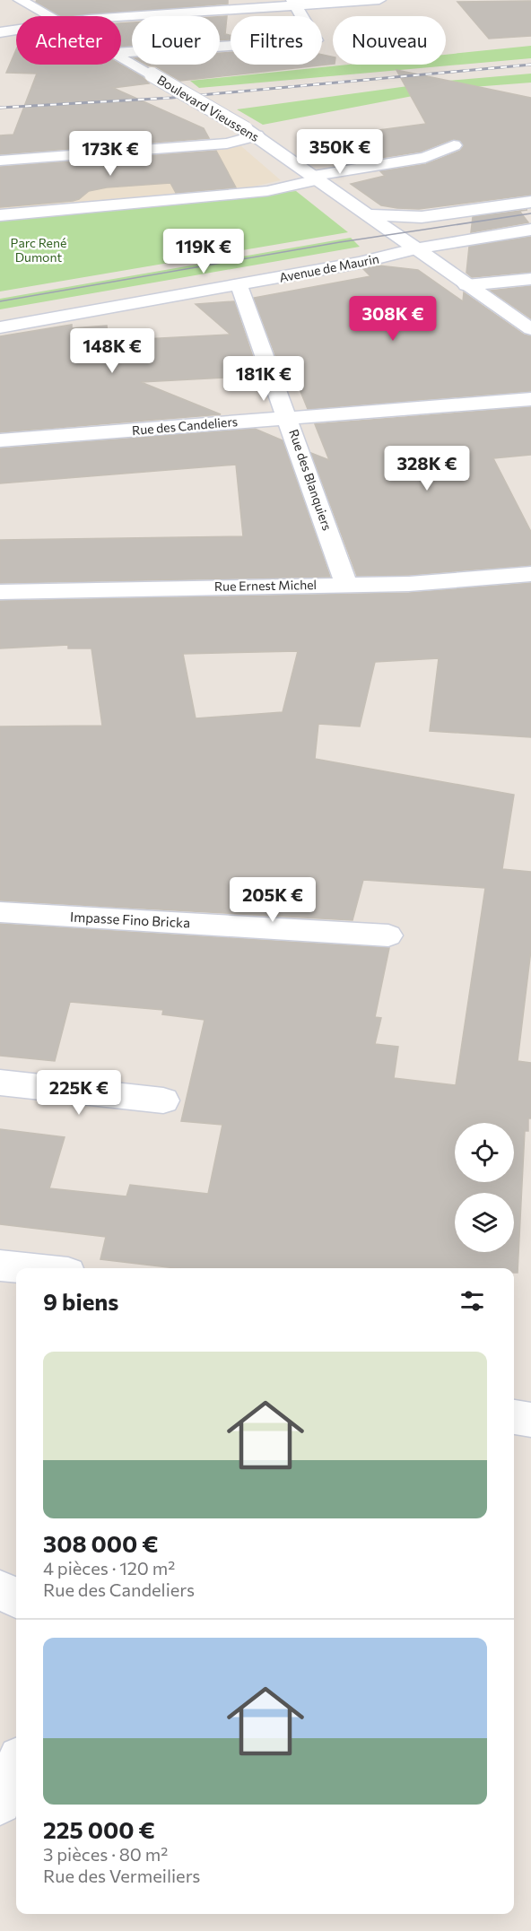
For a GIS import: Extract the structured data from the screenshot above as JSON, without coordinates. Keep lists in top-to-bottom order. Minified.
{"streets":{"street":["Boulevard Vieussens","Avenue de Maurin","Rue des Candeliers","Rue des Blanquiers","Rue Ernest Michel","Impasse Fino Bricka"]},"crossings":[["Boulevard Vieussens","Avenue de Maurin"],["Avenue de Maurin","Rue des Blanquiers"],["Rue des Candeliers","Rue des Blanquiers"],["Rue des Blanquiers","Rue Ernest Michel"]],"parks":["Parc René Dumont"],"page":{"chip":["Acheter","Louer","Filtres","Nouveau"],"price":["350K €","173K €","119K €","308K €","148K €","181K €","328K €","205K €","225K €"],"heading":"9 biens","list":[{"name":"308 000 €","note":"4 pièces · 120 m² · Rue des Candeliers"},{"name":"225 000 €","note":"3 pièces · 80 m² · Rue des Vermeiliers"}]}}
